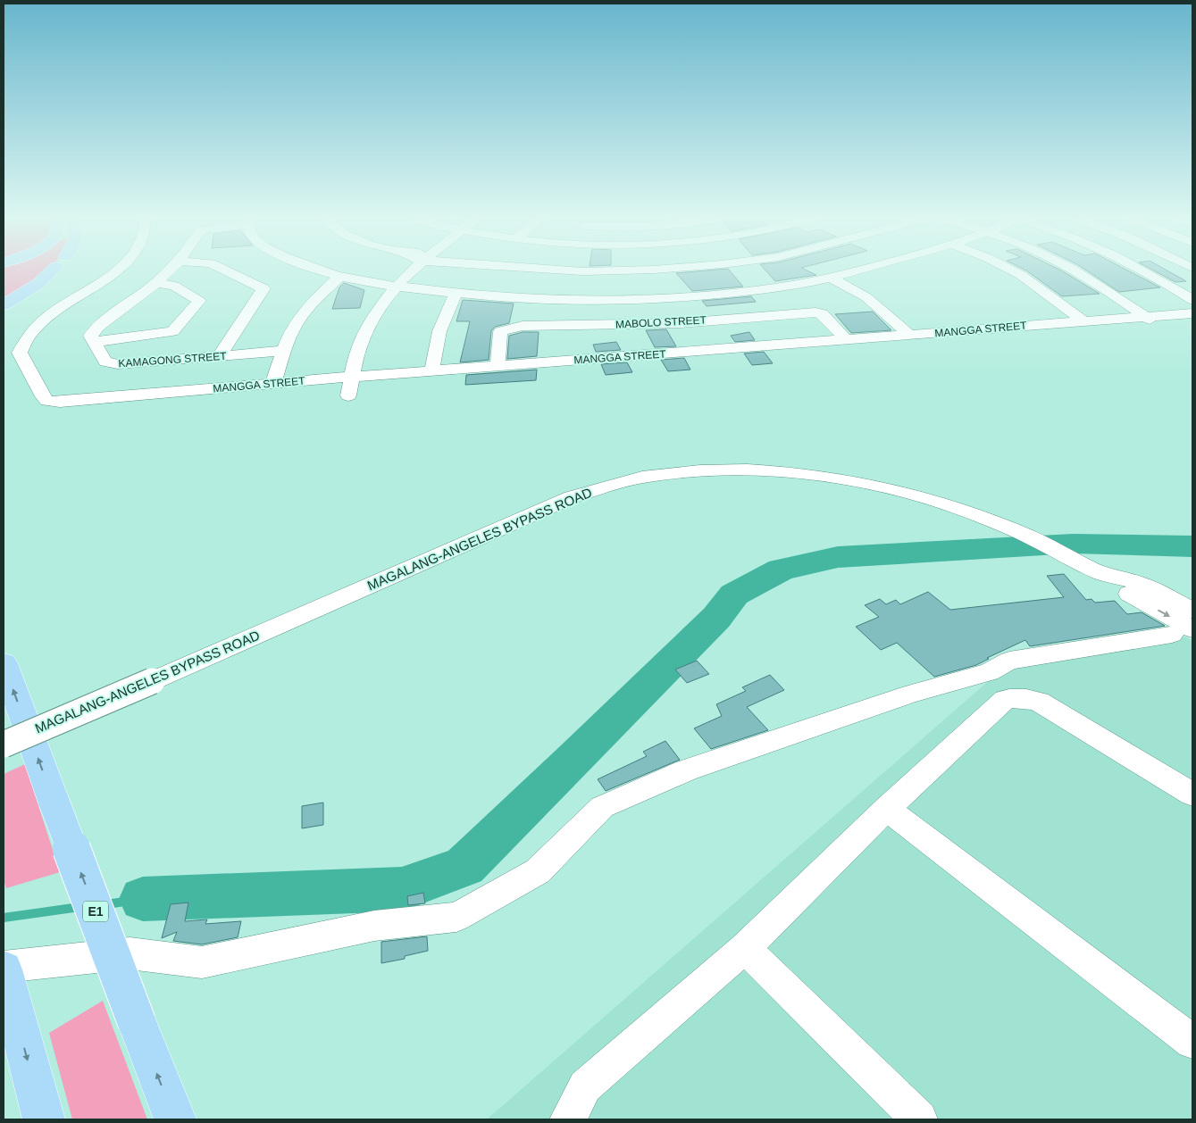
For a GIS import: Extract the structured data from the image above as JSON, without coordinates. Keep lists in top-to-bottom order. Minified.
{"streets":{"highway":["E1"],"street":["MABOLO STREET","MANGGA STREET","KAMAGONG STREET","MAGALANG-ANGELES BYPASS ROAD"]},"crossings":[["MABOLO STREET","MANGGA STREET"]]}
